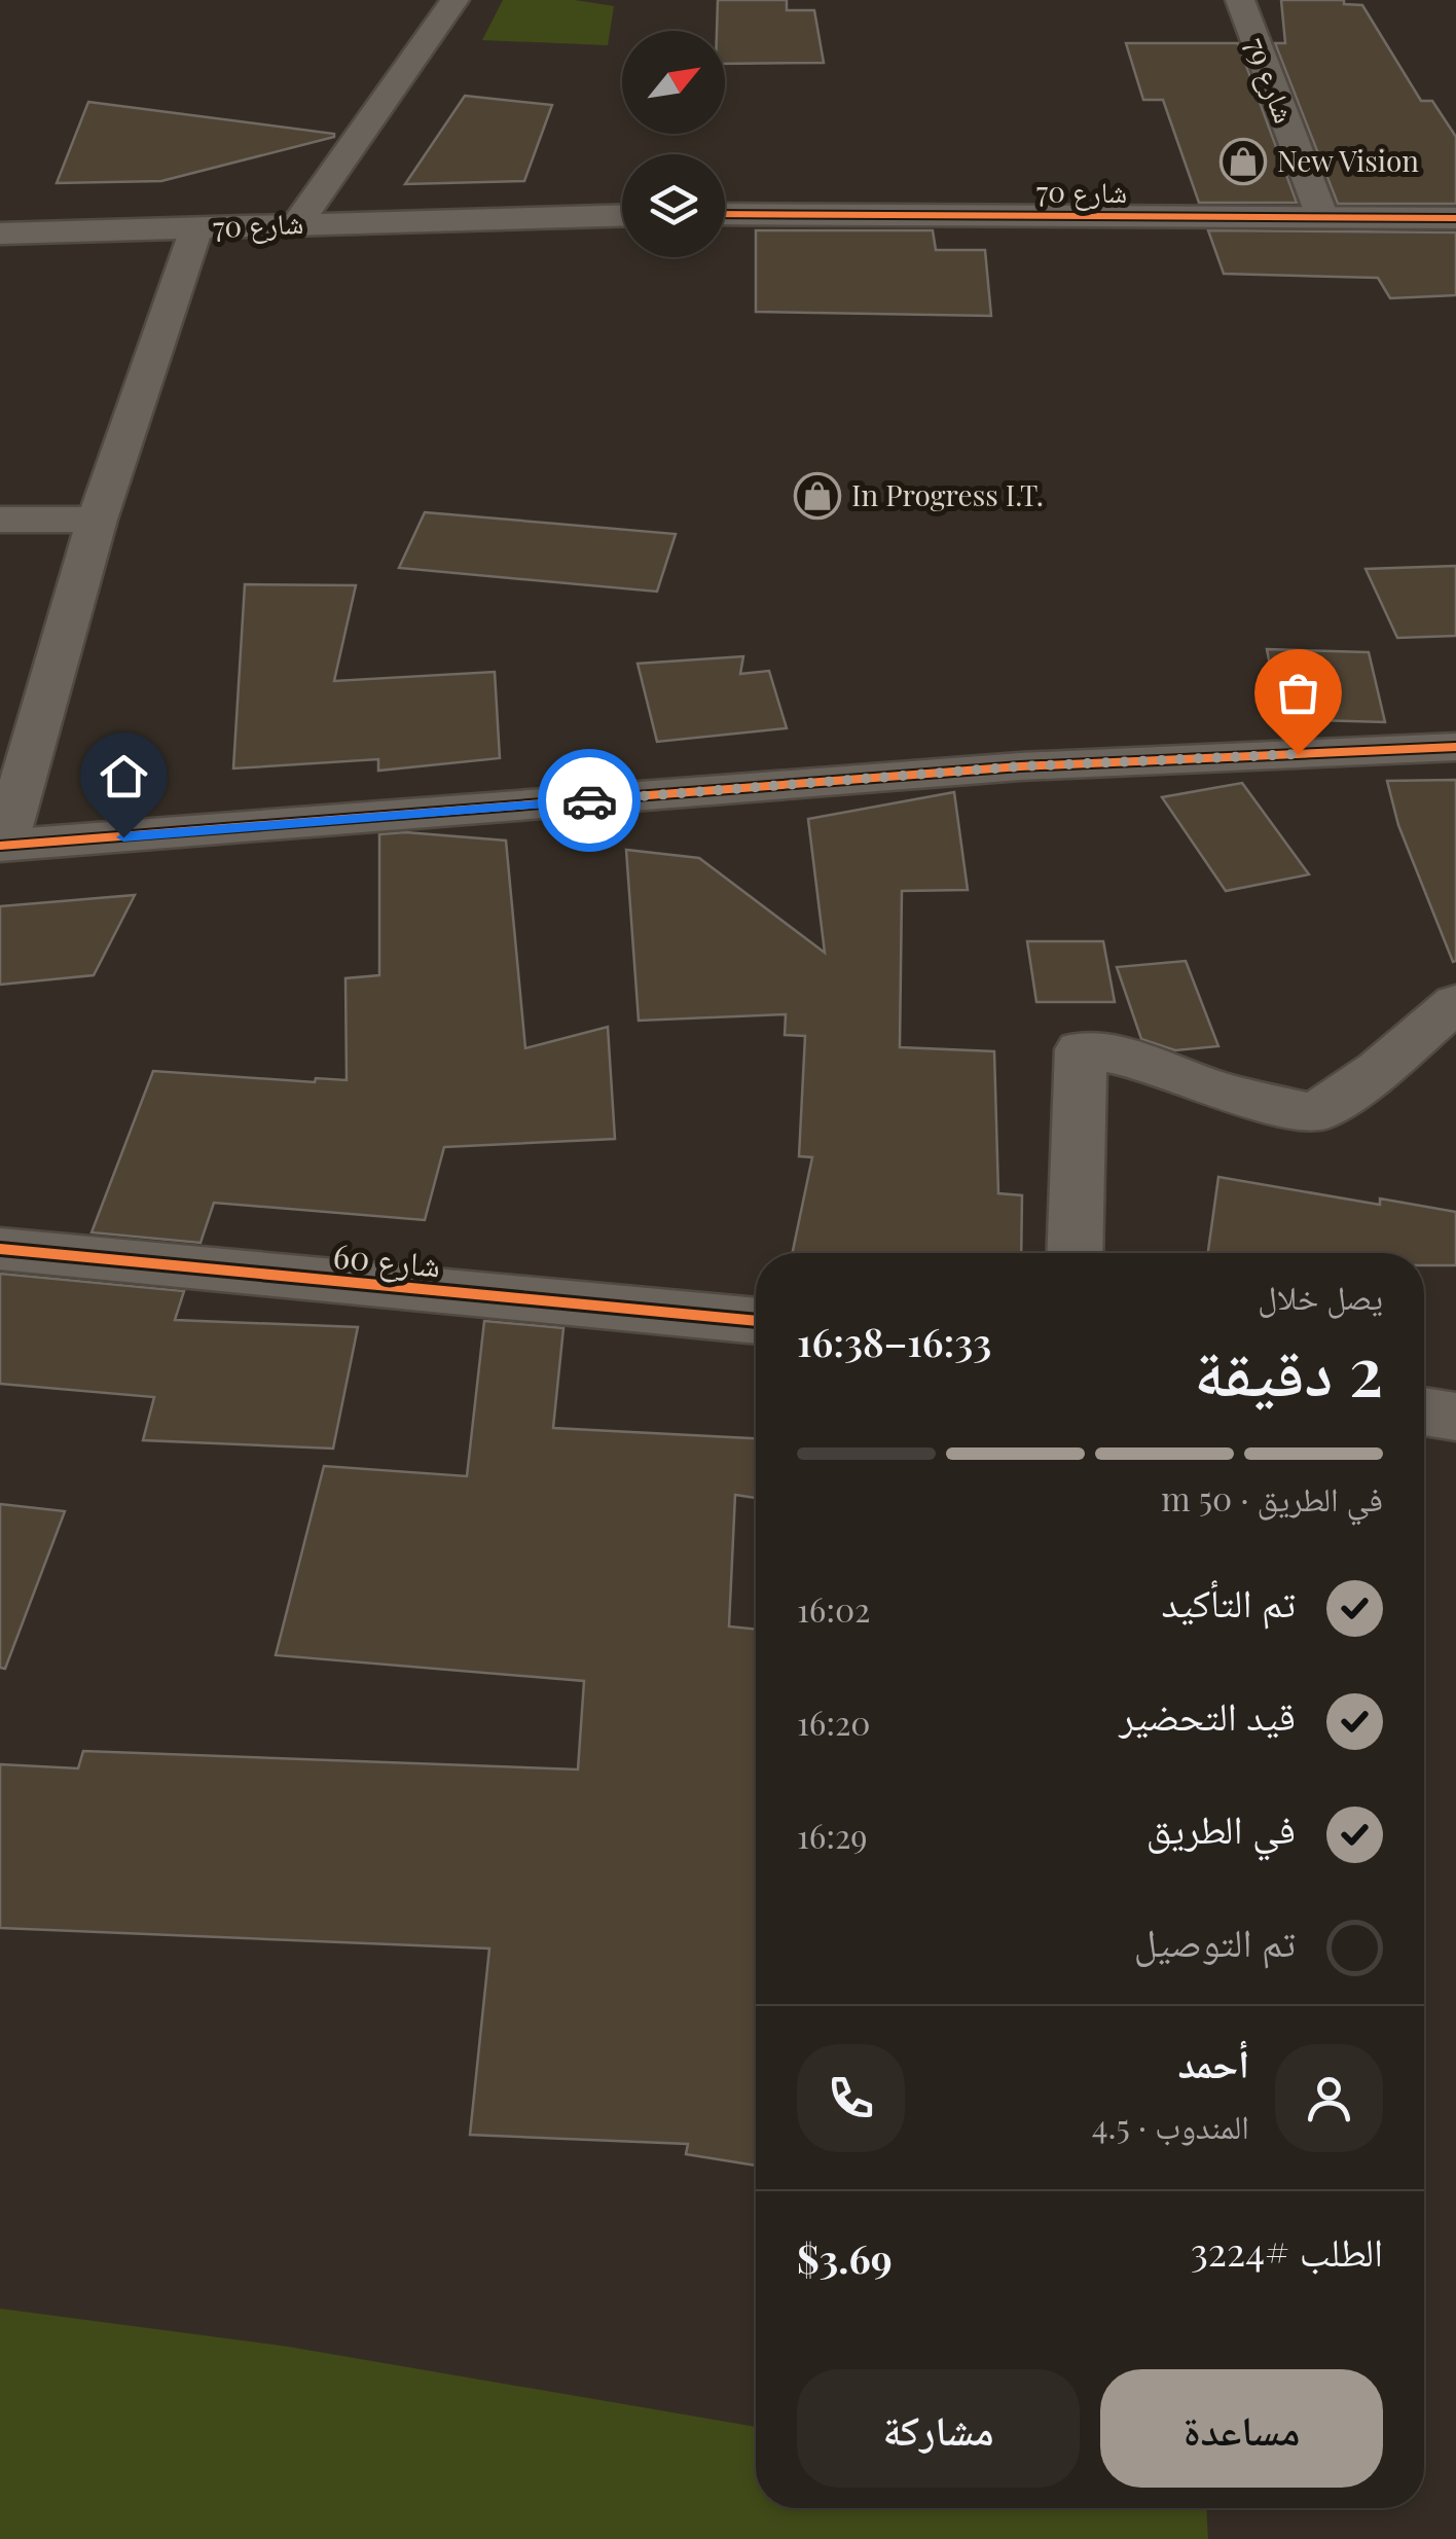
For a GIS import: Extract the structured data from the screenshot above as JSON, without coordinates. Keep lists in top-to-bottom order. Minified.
{"streets":{"street":["شارع 79","شارع 70","شارع 60"]},"crossings":[["شارع 79","شارع 70"]],"places":{"shop":["New Vision","In Progress I.T."]},"north":"top right","page":{"heading":["2 دقيقة","يصل خلال","16:33–16:38"],"panel":["أحمد","المندوب · 4.5","الطلب #3224","$3.69"],"bar":"في الطريق · 50 m","list":[["تم التأكيد","16:02"],["قيد التحضير","16:20"],["في الطريق","16:29"],"تم التوصيل"],"buttons":["مساعدة","مشاركة"]}}
